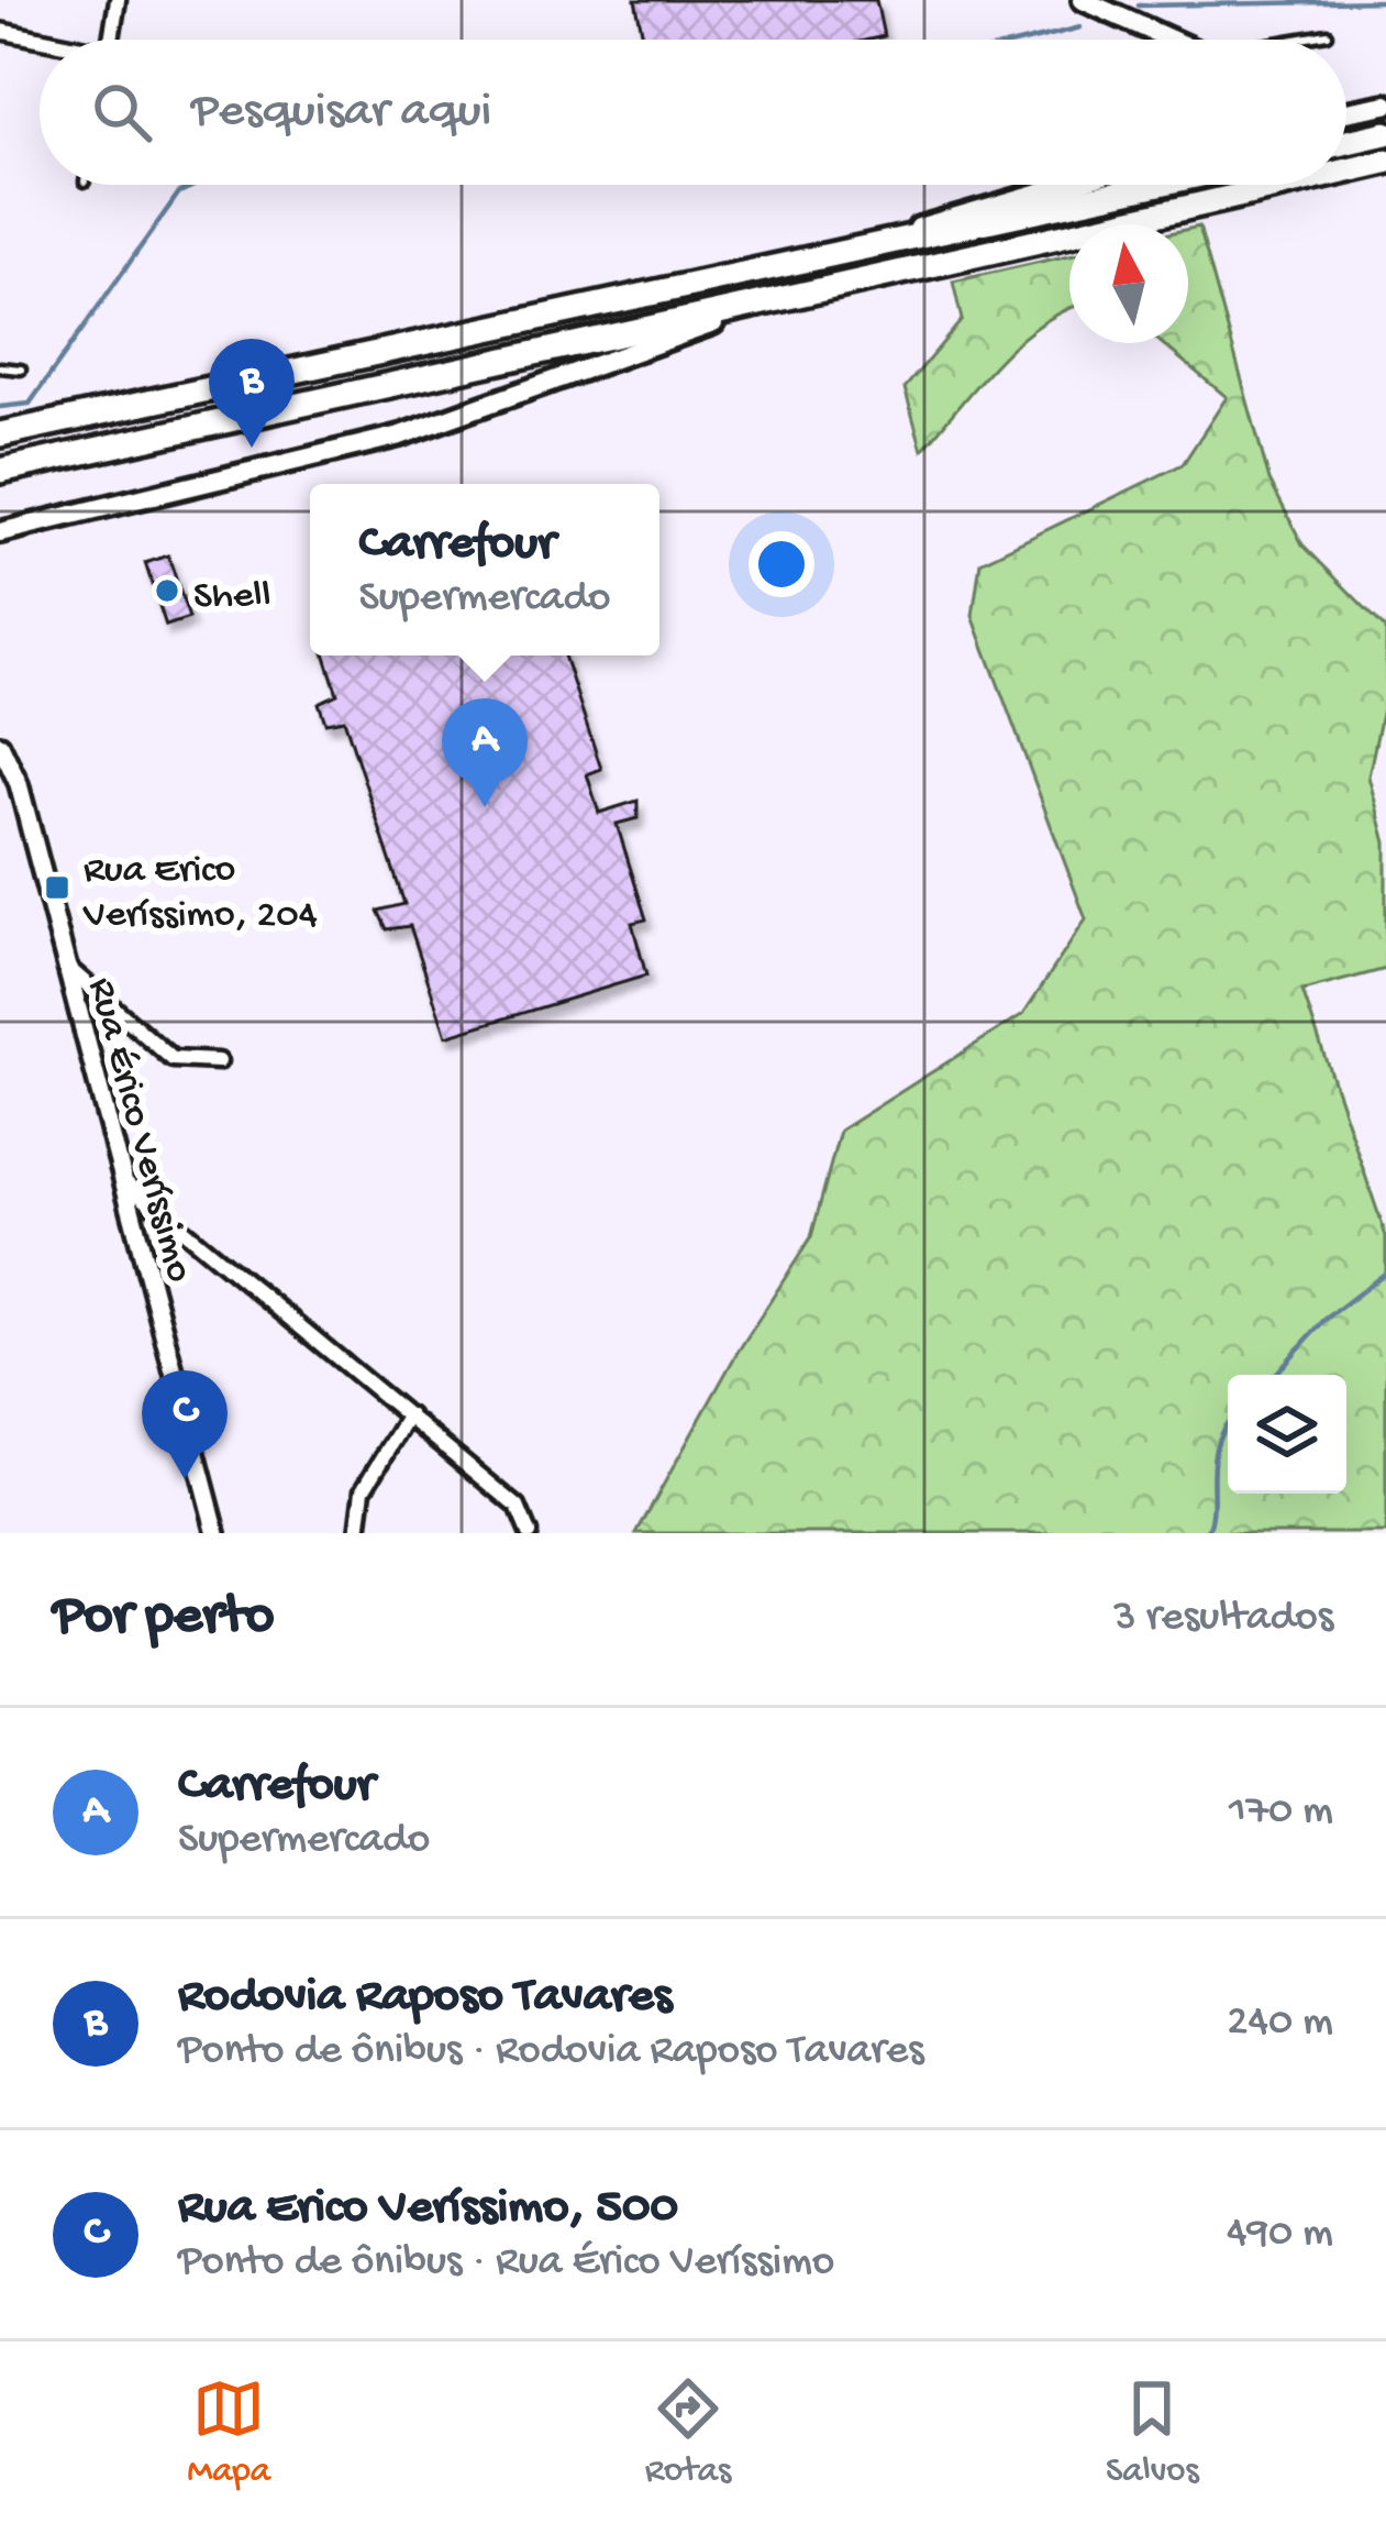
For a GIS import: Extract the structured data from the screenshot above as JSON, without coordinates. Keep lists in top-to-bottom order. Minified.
{"streets":{"street":["Rua Érico Veríssimo"]},"places":{"other":["Shell"],"transit":["Rua Erico Veríssimo, 204"]},"north":"top","page":{"search":"Pesquisar aqui","pins":["B","A","C"],"popup":["Carrefour","Supermercado"],"heading":["Por perto","3 resultados"],"list":[{"mark":"A","name":"Carrefour","note":"Supermercado","value":"170 m"},{"mark":"B","name":"Rodovia Raposo Tavares","note":"Ponto de ônibus · Rodovia Raposo Tavares","value":"240 m"},{"mark":"C","name":"Rua Erico Veríssimo, 500","note":"Ponto de ônibus · Rua Érico Veríssimo","value":"490 m"}],"nav":["Mapa","Rotas","Salvos"]}}
